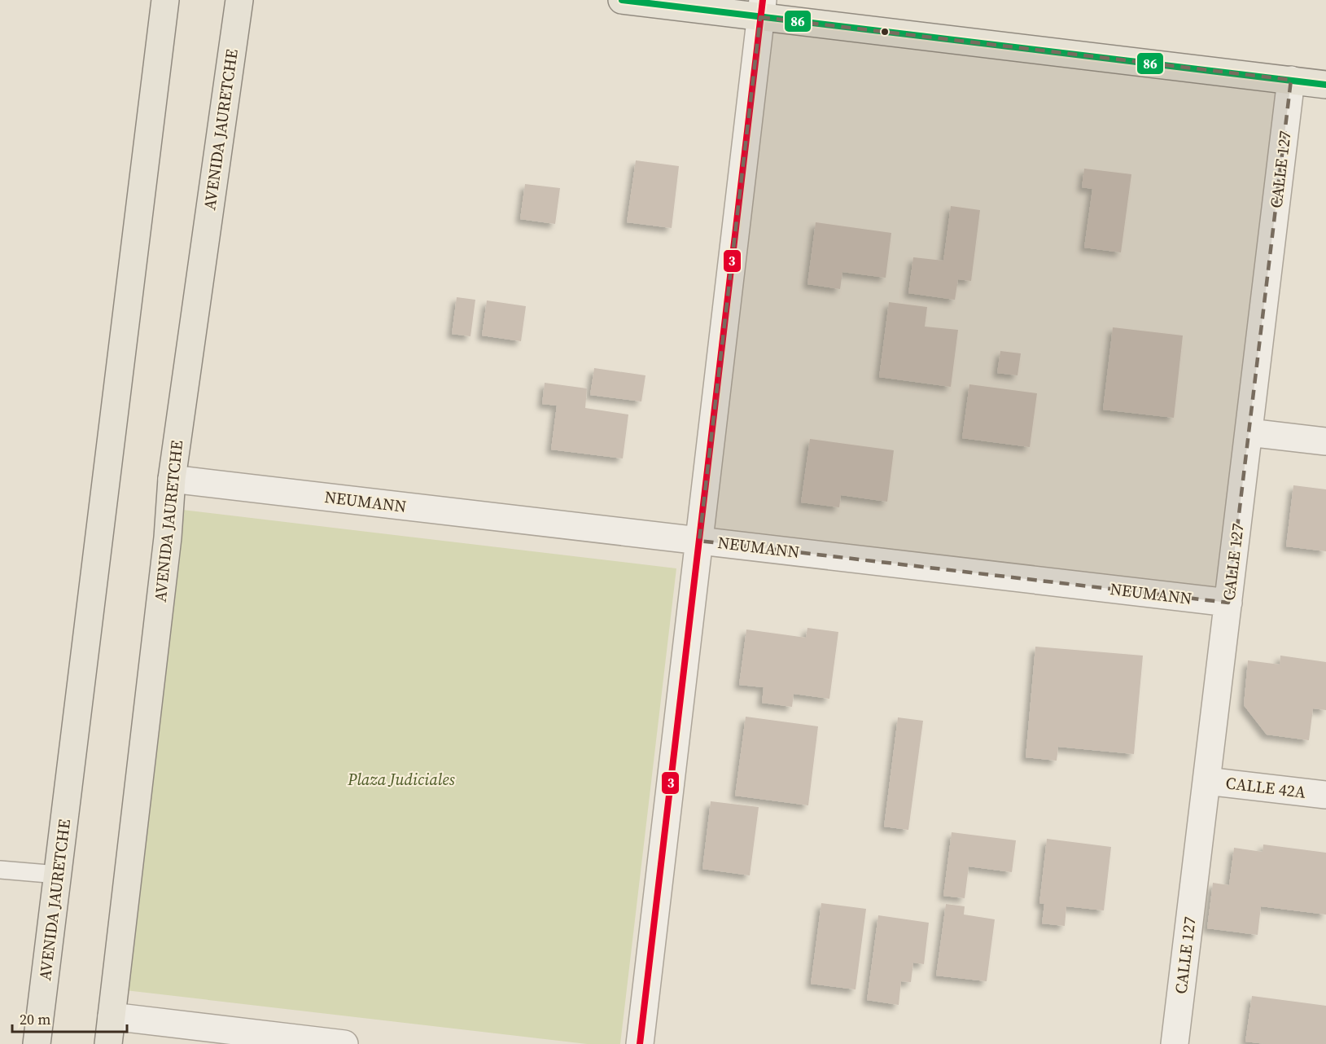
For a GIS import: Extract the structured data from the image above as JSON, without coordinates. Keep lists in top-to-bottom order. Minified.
{"streets":{"main road":["AVENIDA JAURETCHE"],"street":["CALLE 127","NEUMANN","CALLE 42A"]},"crossings":[["AVENIDA JAURETCHE","NEUMANN"],["CALLE 127","NEUMANN"],["CALLE 127","CALLE 42A"]],"parks":["Plaza Judiciales"],"lines":["transit line 86","transit line 3"],"scale_bar":"20 m"}
